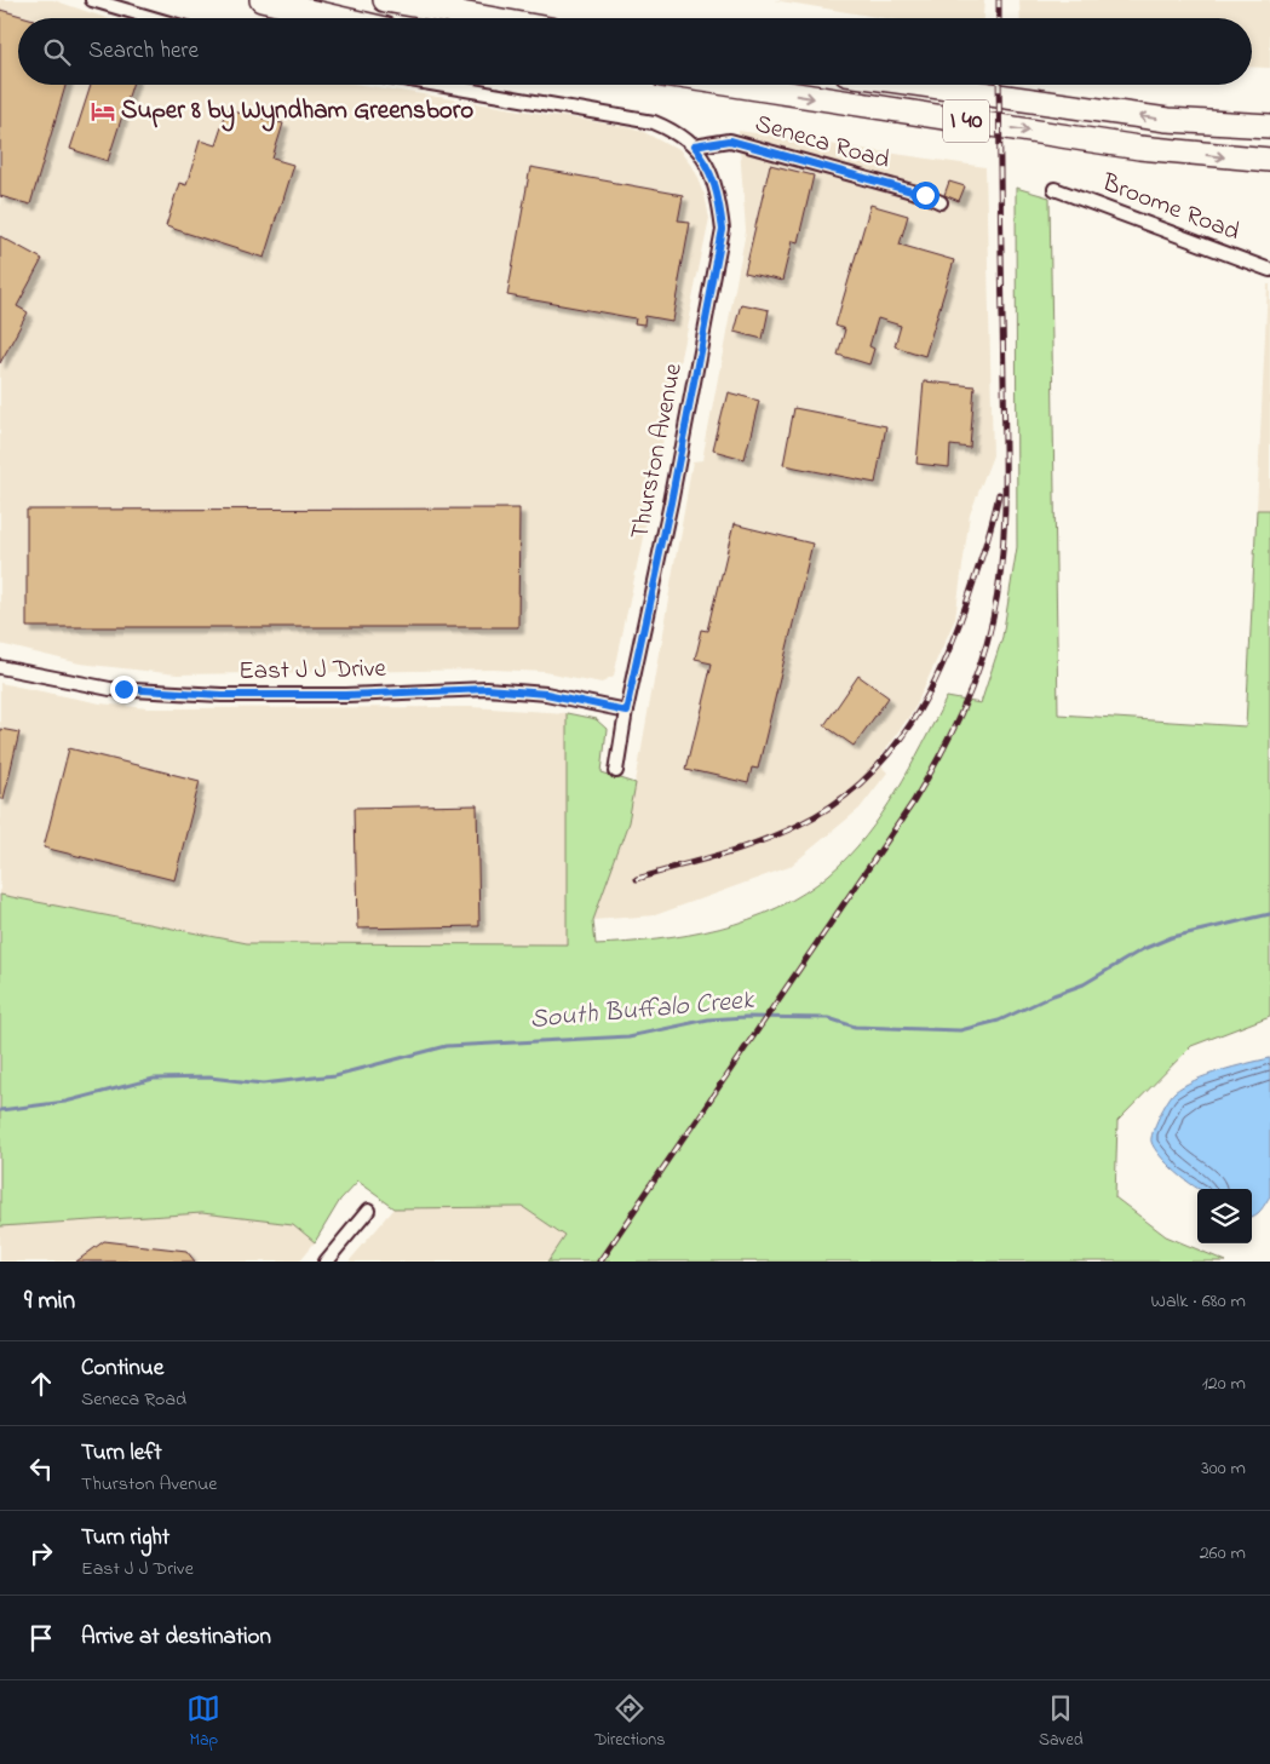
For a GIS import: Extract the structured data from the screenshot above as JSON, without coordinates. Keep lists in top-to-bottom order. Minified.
{"streets":{"highway":["I 40"],"street":["Seneca Road","Broome Road","Thurston Avenue","East J J Drive"]},"crossings":[["Seneca Road","Thurston Avenue"],["Thurston Avenue","East J J Drive"]],"water":["South Buffalo Creek"],"places":{"hotel":["Super 8 by Wyndham Greensboro"]},"page":{"search":"Search here","heading":["9 min","Walk · 680 m"],"list":[["Continue","Seneca Road","120 m"],["Turn left","Thurston Avenue","300 m"],["Turn right","East J J Drive","260 m"],"Arrive at destination"],"nav":["Map","Directions","Saved"]}}
